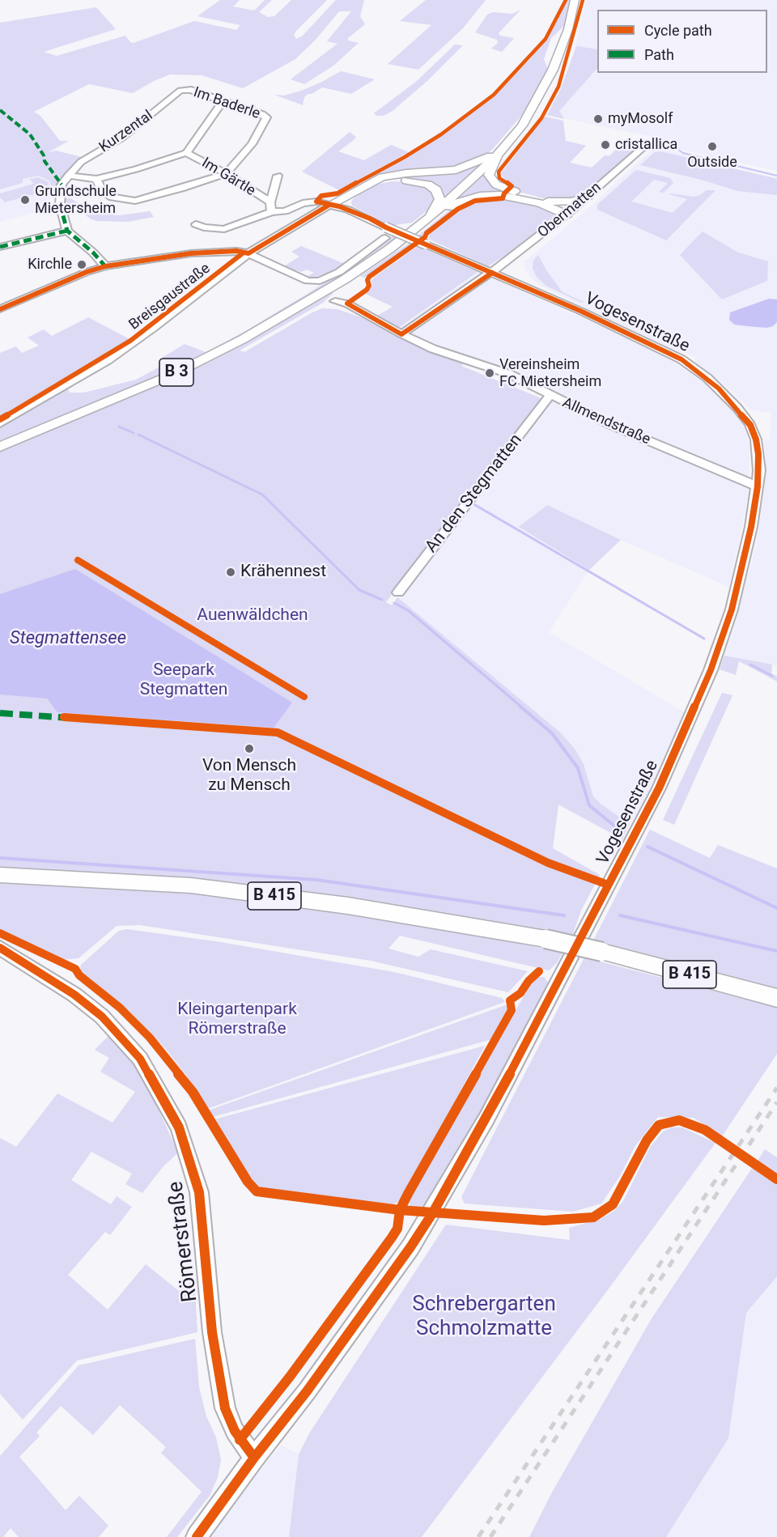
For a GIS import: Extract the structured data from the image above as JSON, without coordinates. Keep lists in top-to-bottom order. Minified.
{"streets":{"main road":["B 3","B 415"],"street":["Im Baderle","Kurzental","Im Gärtle","Obermatten","Breisgaustraße","Vogesenstraße","Allmendstraße","An den Stegmatten","Römerstraße"]},"crossings":[["Im Baderle","Kurzental"],["Im Baderle","Im Gärtle"],["Obermatten","Vogesenstraße"],["Obermatten","B 3"],["Breisgaustraße","Vogesenstraße"],["Breisgaustraße","B 3"],["Vogesenstraße","B 3"],["Vogesenstraße","Allmendstraße"],["Vogesenstraße","Römerstraße"],["Allmendstraße","An den Stegmatten"]],"water":["Stegmattensee"],"parks":["Auenwäldchen","Seepark Stegmatten","Kleingartenpark Römerstraße","Schrebergarten Schmolzmatte"],"places":["myMosolf","cristallica","Outside","Grundschule Mietersheim","Kirchle","Vereinsheim FC Mietersheim","Krähennest","Von Mensch zu Mensch"],"legend":["Cycle path","Path"]}
